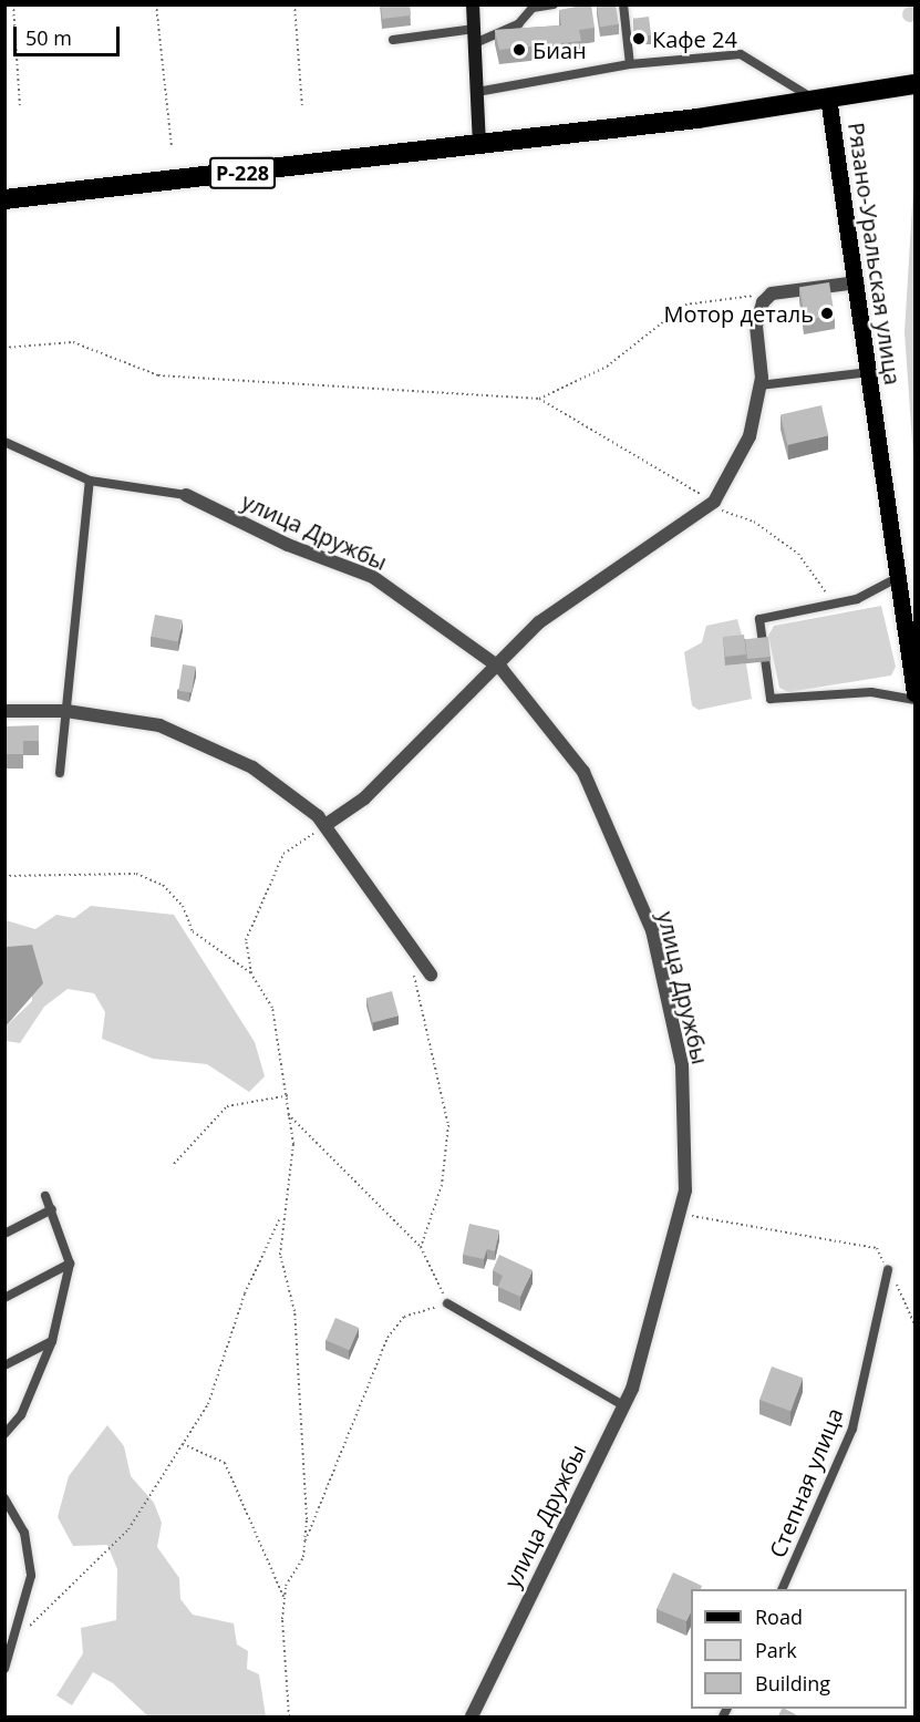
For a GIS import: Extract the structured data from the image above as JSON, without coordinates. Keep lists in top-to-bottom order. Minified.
{"streets":{"highway":["Р-228"],"main road":["Рязано-Уральская улица"],"street":["улица Дружбы"],"lane":["Степная улица"]},"crossings":[["Р-228","Рязано-Уральская улица"]],"places":["Кафе 24","Биан","Мотор деталь"],"legend":["Road","Park","Building"],"scale_bar":"50 m"}
